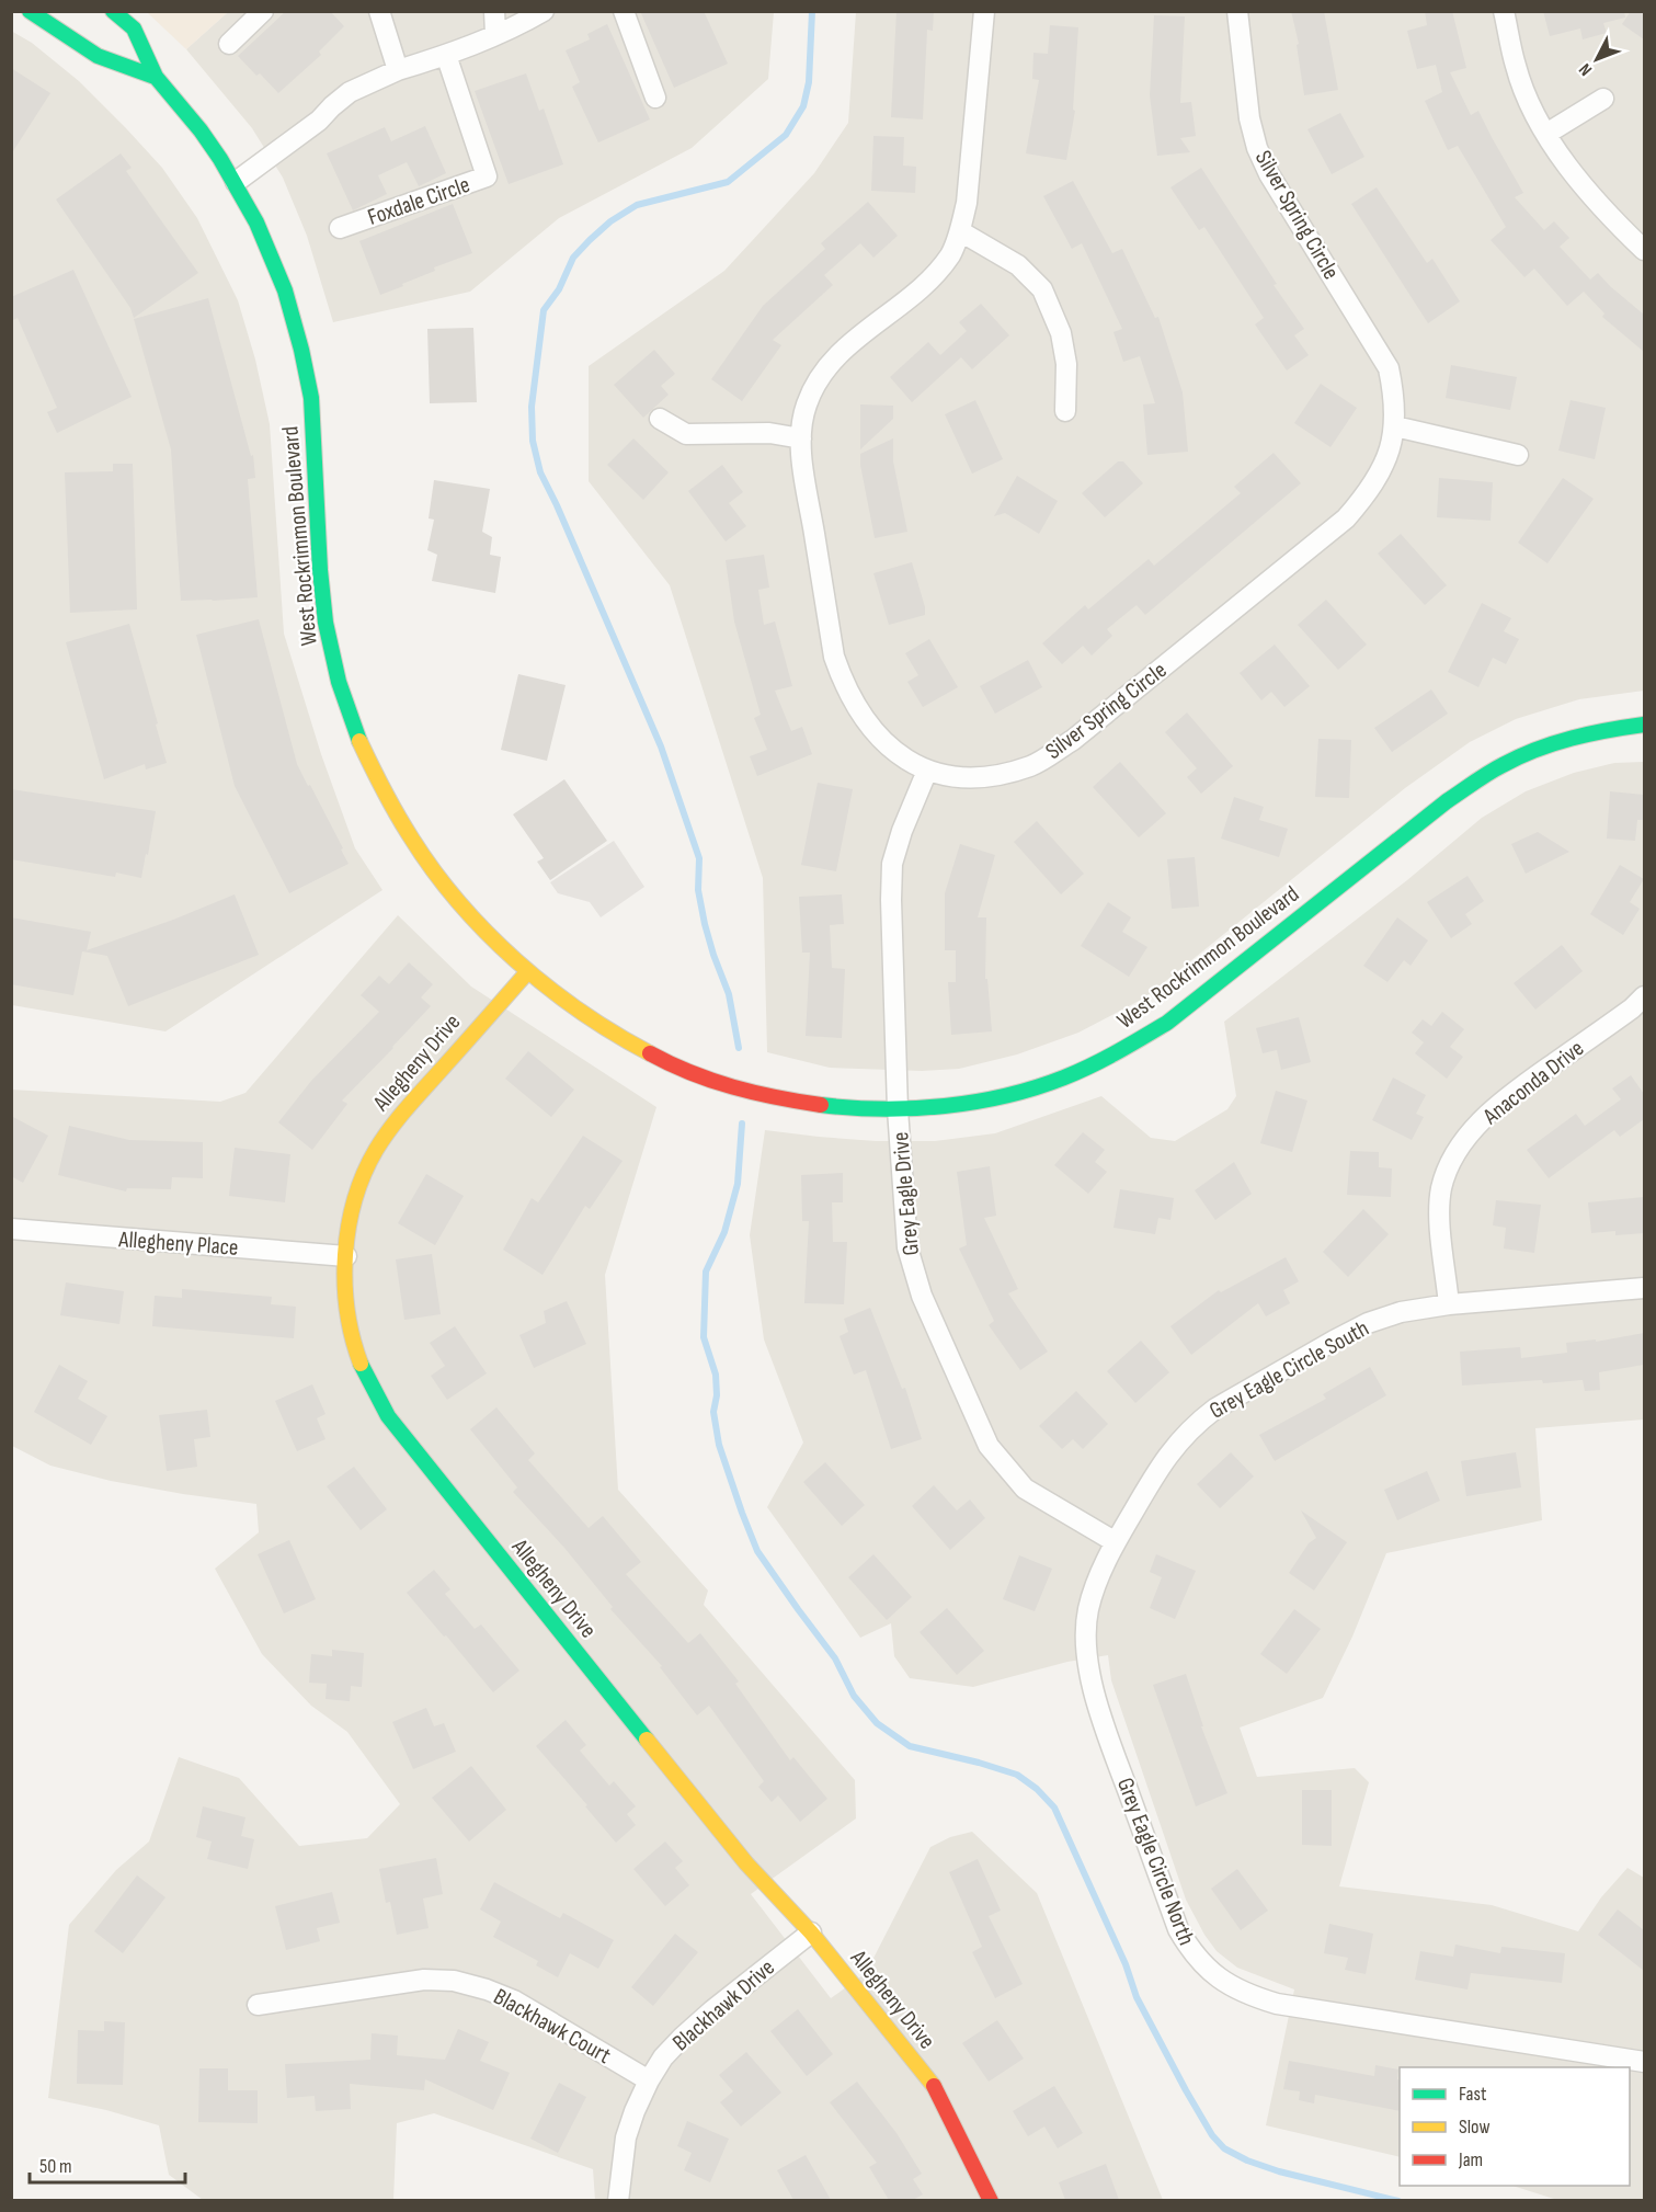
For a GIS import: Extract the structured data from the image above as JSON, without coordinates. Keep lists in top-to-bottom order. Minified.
{"streets":{"main road":["West Rockrimmon Boulevard","Allegheny Drive"],"street":["Foxdale Circle","Silver Spring Circle","Anaconda Drive","Grey Eagle Drive","Allegheny Place","Grey Eagle Circle South","Grey Eagle Circle North","Blackhawk Drive","Blackhawk Court"]},"crossings":[["Silver Spring Circle","Grey Eagle Drive"],["West Rockrimmon Boulevard","Allegheny Drive"],["West Rockrimmon Boulevard","Grey Eagle Drive"],["Allegheny Drive","Allegheny Place"],["Allegheny Drive","Blackhawk Drive"],["Anaconda Drive","Grey Eagle Circle South"],["Grey Eagle Drive","Grey Eagle Circle South"],["Grey Eagle Drive","Grey Eagle Circle North"],["Grey Eagle Circle South","Grey Eagle Circle North"],["Blackhawk Drive","Blackhawk Court"]],"legend":["Fast","Slow","Jam"],"scale_bar":"50 m","north":"bottom left"}
